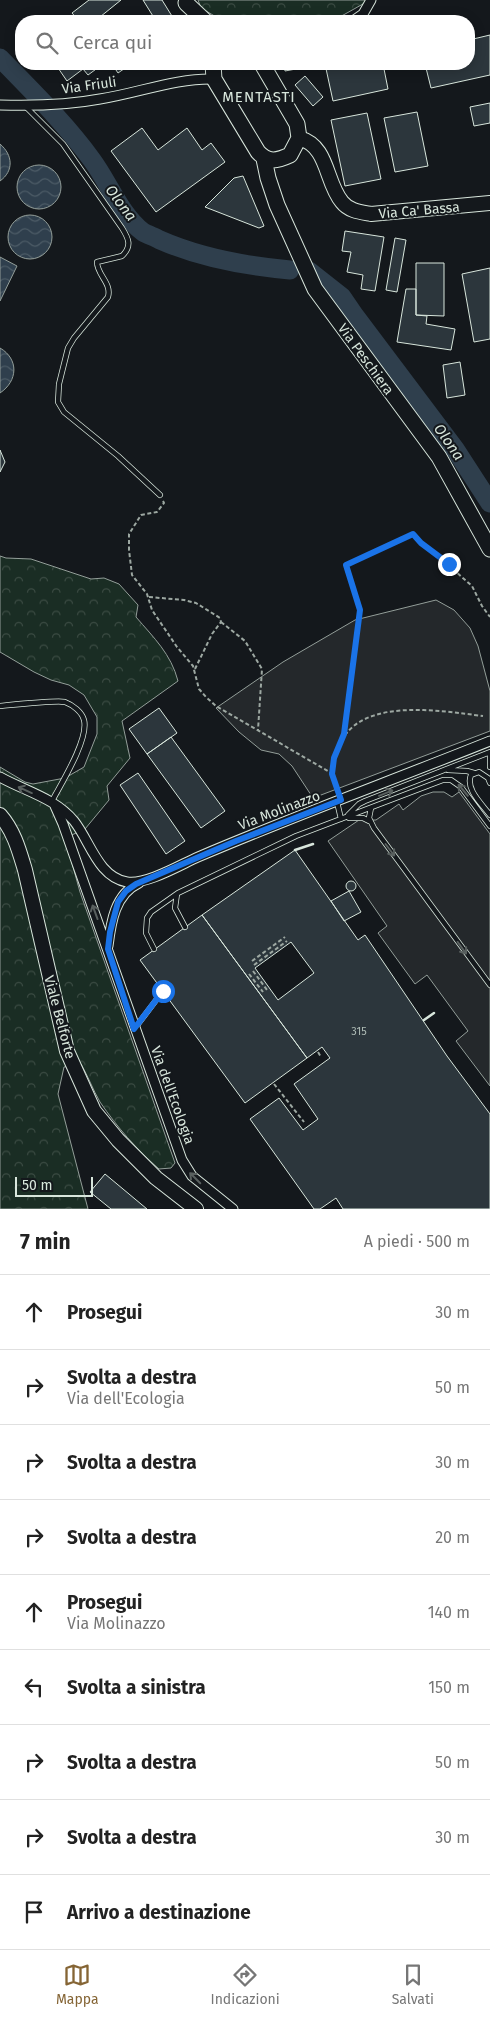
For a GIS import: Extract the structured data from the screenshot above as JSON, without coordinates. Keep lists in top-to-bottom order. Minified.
{"streets":{"main road":["Via Ca' Bassa","Via Peschiera","Viale Belforte"],"street":["Via Friuli","Via Molinazzo","Via dell'Ecologia"]},"crossings":[["Via Friuli","Via Peschiera"],["Via Molinazzo","Via dell'Ecologia"]],"one_way":["Via dell'Ecologia"],"districts":["MENTASTI"],"water":["Olona"],"house_numbers":["315"],"scale_bar":"50 m","page":{"search":"Cerca qui","scale":"50 m","heading":["7 min","A piedi · 500 m"],"list":[["Prosegui","30 m"],["Svolta a destra","Via dell'Ecologia","50 m"],["Svolta a destra","30 m"],["Svolta a destra","20 m"],["Prosegui","Via Molinazzo","140 m"],["Svolta a sinistra","150 m"],["Svolta a destra","50 m"],["Svolta a destra","30 m"],"Arrivo a destinazione"],"nav":["Mappa","Indicazioni","Salvati"]}}
